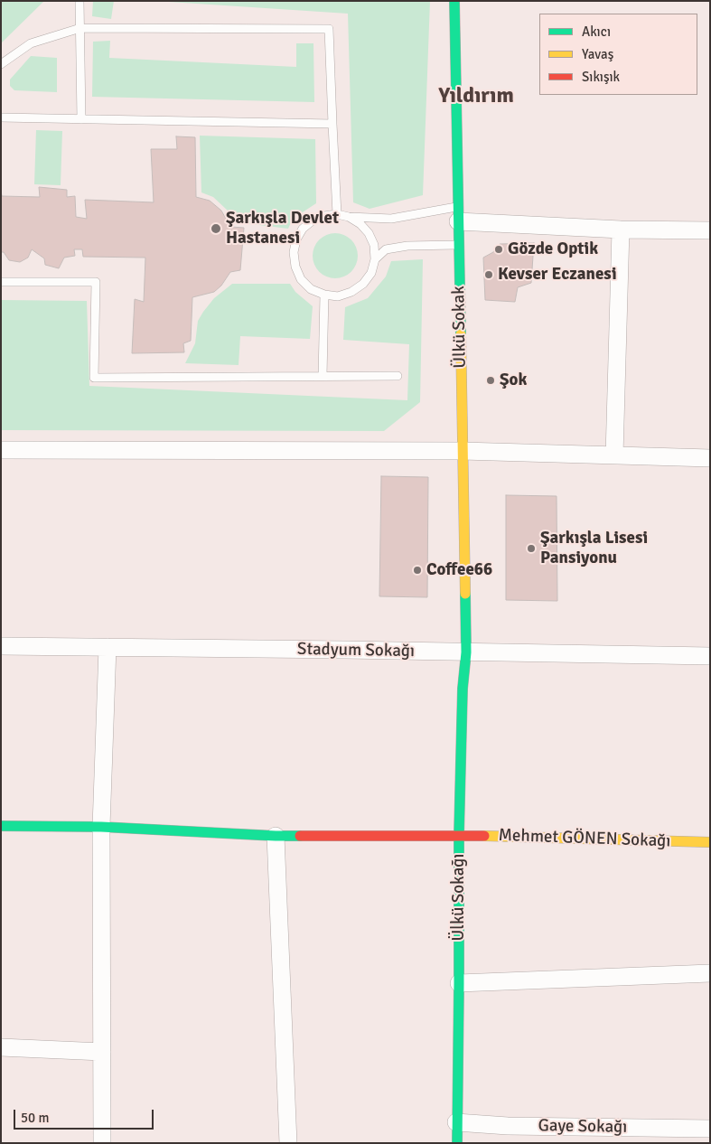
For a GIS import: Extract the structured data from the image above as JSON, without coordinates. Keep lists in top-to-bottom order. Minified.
{"streets":{"street":["Ülkü Sokak","Stadyum Sokağı","Mehmet GÖNEN Sokağı","Ülkü Sokağı","Gaye Sokağı"]},"crossings":[["Ülkü Sokak","Stadyum Sokağı"],["Ülkü Sokak","Ülkü Sokağı"],["Stadyum Sokağı","Ülkü Sokağı"],["Mehmet GÖNEN Sokağı","Ülkü Sokağı"],["Ülkü Sokağı","Gaye Sokağı"]],"districts":["Yıldırım"],"places":["Şarkışla Devlet Hastanesi","Gözde Optik","Kevser Eczanesi","Şok","Şarkışla Lisesi Pansiyonu","Coffee66"],"legend":["Akıcı","Yavaş","Sıkışık"],"scale_bar":"50 m"}
